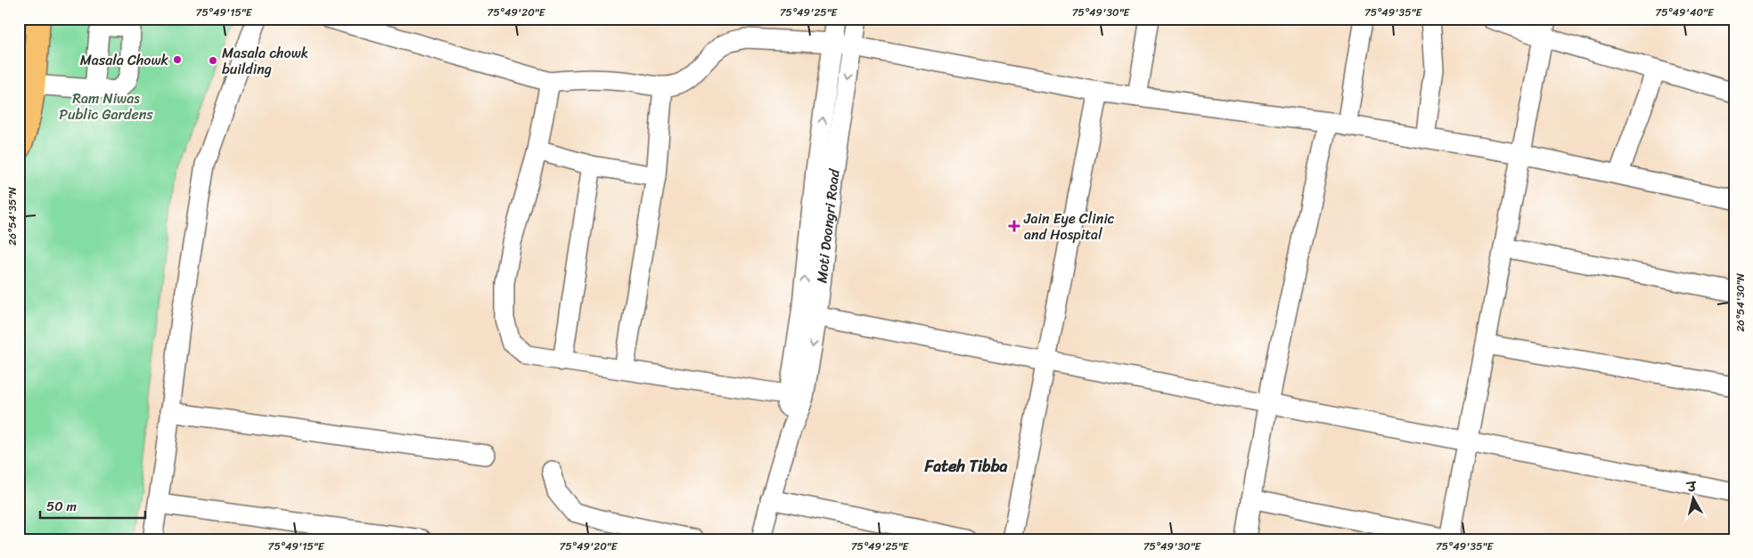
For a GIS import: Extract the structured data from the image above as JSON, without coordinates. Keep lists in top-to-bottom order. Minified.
{"streets":{"street":["Moti Doongri Road"]},"districts":["Fateh Tibba"],"parks":["Ram Niwas Public Gardens"],"places":{"other":["Masala Chowk","Masala chowk building"],"health":["Jain Eye Clinic and Hospital"]},"scale_bar":"50 m","north":"top","coordinates":["75°49'15\"E","75°49'20\"E","75°49'25\"E","75°49'30\"E","75°49'35\"E","75°49'40\"E","26°54'35\"N","26°54'30\"N"]}
